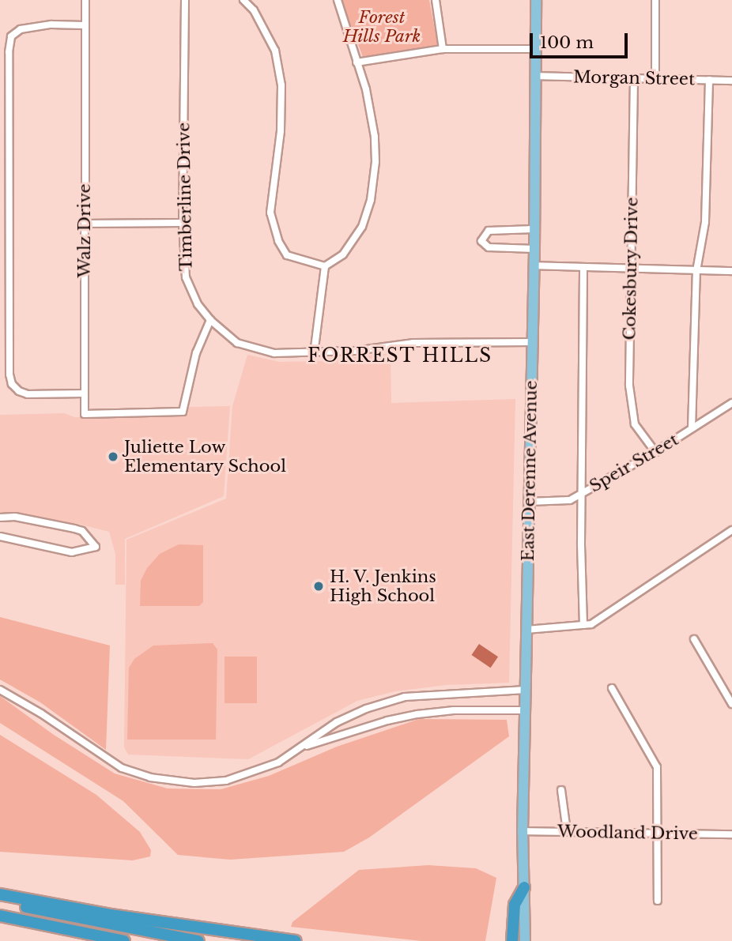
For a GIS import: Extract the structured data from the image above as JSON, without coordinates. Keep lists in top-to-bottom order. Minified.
{"streets":{"main road":["East Derenne Avenue"],"street":["Morgan Street","Timberline Drive","Walz Drive","Cokesbury Drive","Speir Street","Woodland Drive"]},"crossings":[["Morgan Street","Cokesbury Drive"],["Morgan Street","East Derenne Avenue"],["Timberline Drive","Walz Drive"],["Timberline Drive","East Derenne Avenue"],["Cokesbury Drive","Speir Street"],["Speir Street","East Derenne Avenue"],["East Derenne Avenue","Woodland Drive"]],"districts":["FORREST HILLS"],"parks":["Forest Hills Park"],"places":["Juliette Low Elementary School","H. V. Jenkins High School"],"scale_bar":"100 m"}
